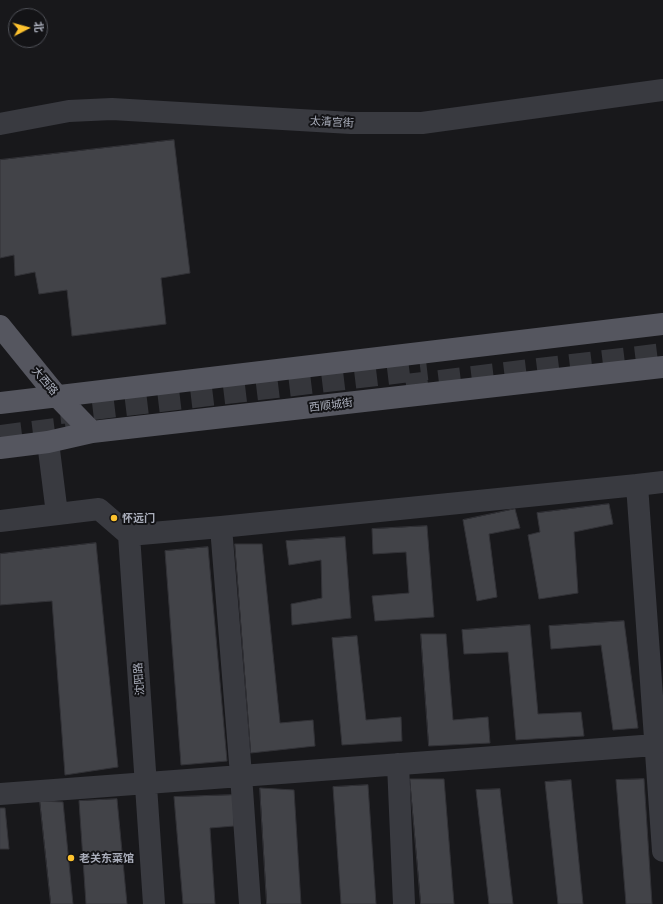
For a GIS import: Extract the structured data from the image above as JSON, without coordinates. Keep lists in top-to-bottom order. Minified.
{"streets":{"main road":["大西路","西顺城街"],"street":["太清宫街","沈阳路"]},"crossings":[["大西路","西顺城街"]],"places":["怀远门","老关东菜馆"],"north":"right"}
